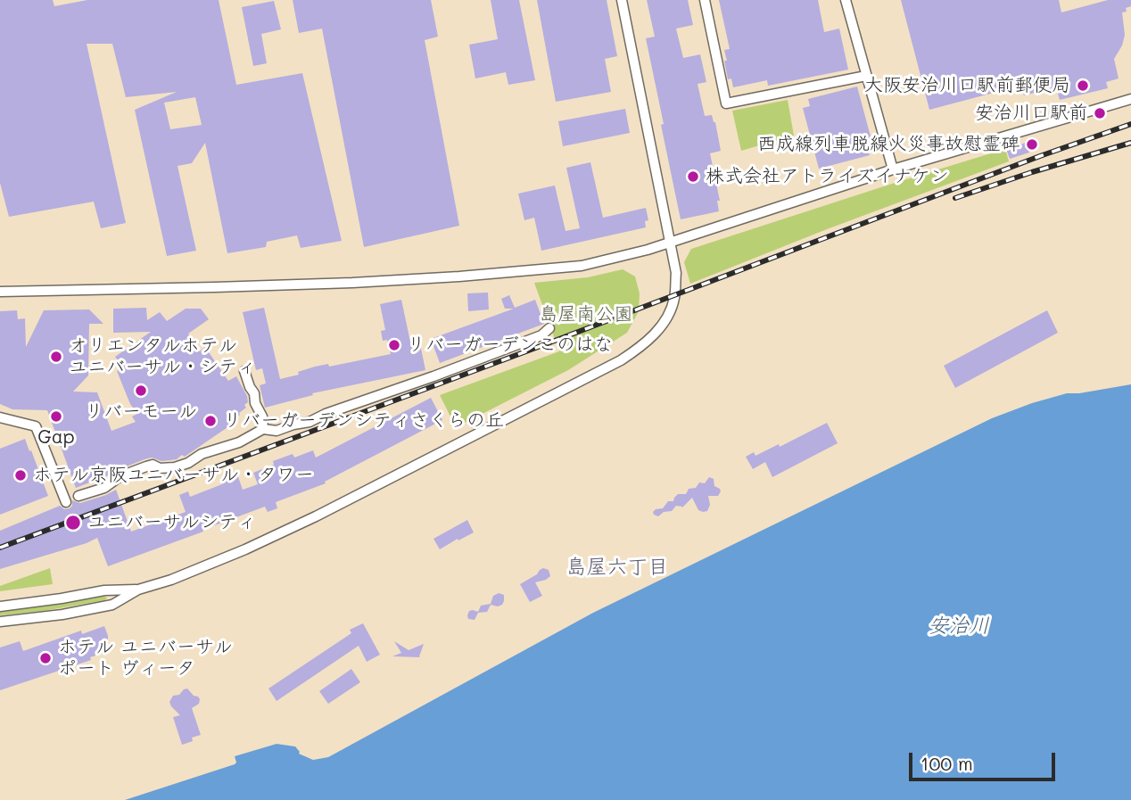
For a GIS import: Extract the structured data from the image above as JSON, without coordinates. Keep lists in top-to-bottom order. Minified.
{"districts":["島屋六丁目"],"water":["安治川"],"parks":["島屋南公園"],"places":["大阪安治川口駅前郵便局","安治川口駅前","西成線列車脱線火災事故慰霊碑","株式会社アトライズイナケン","リバーガーデンこのはな","オリエンタルホテル ユニバーサル・シティ","リバーモール","Gap","リバーガーデンシティさくらの丘","ホテル京阪ユニバーサル・タワー","ユニバーサルシティ","ホテル ユニバーサル ポート ヴィータ"],"scale_bar":"100 m"}
